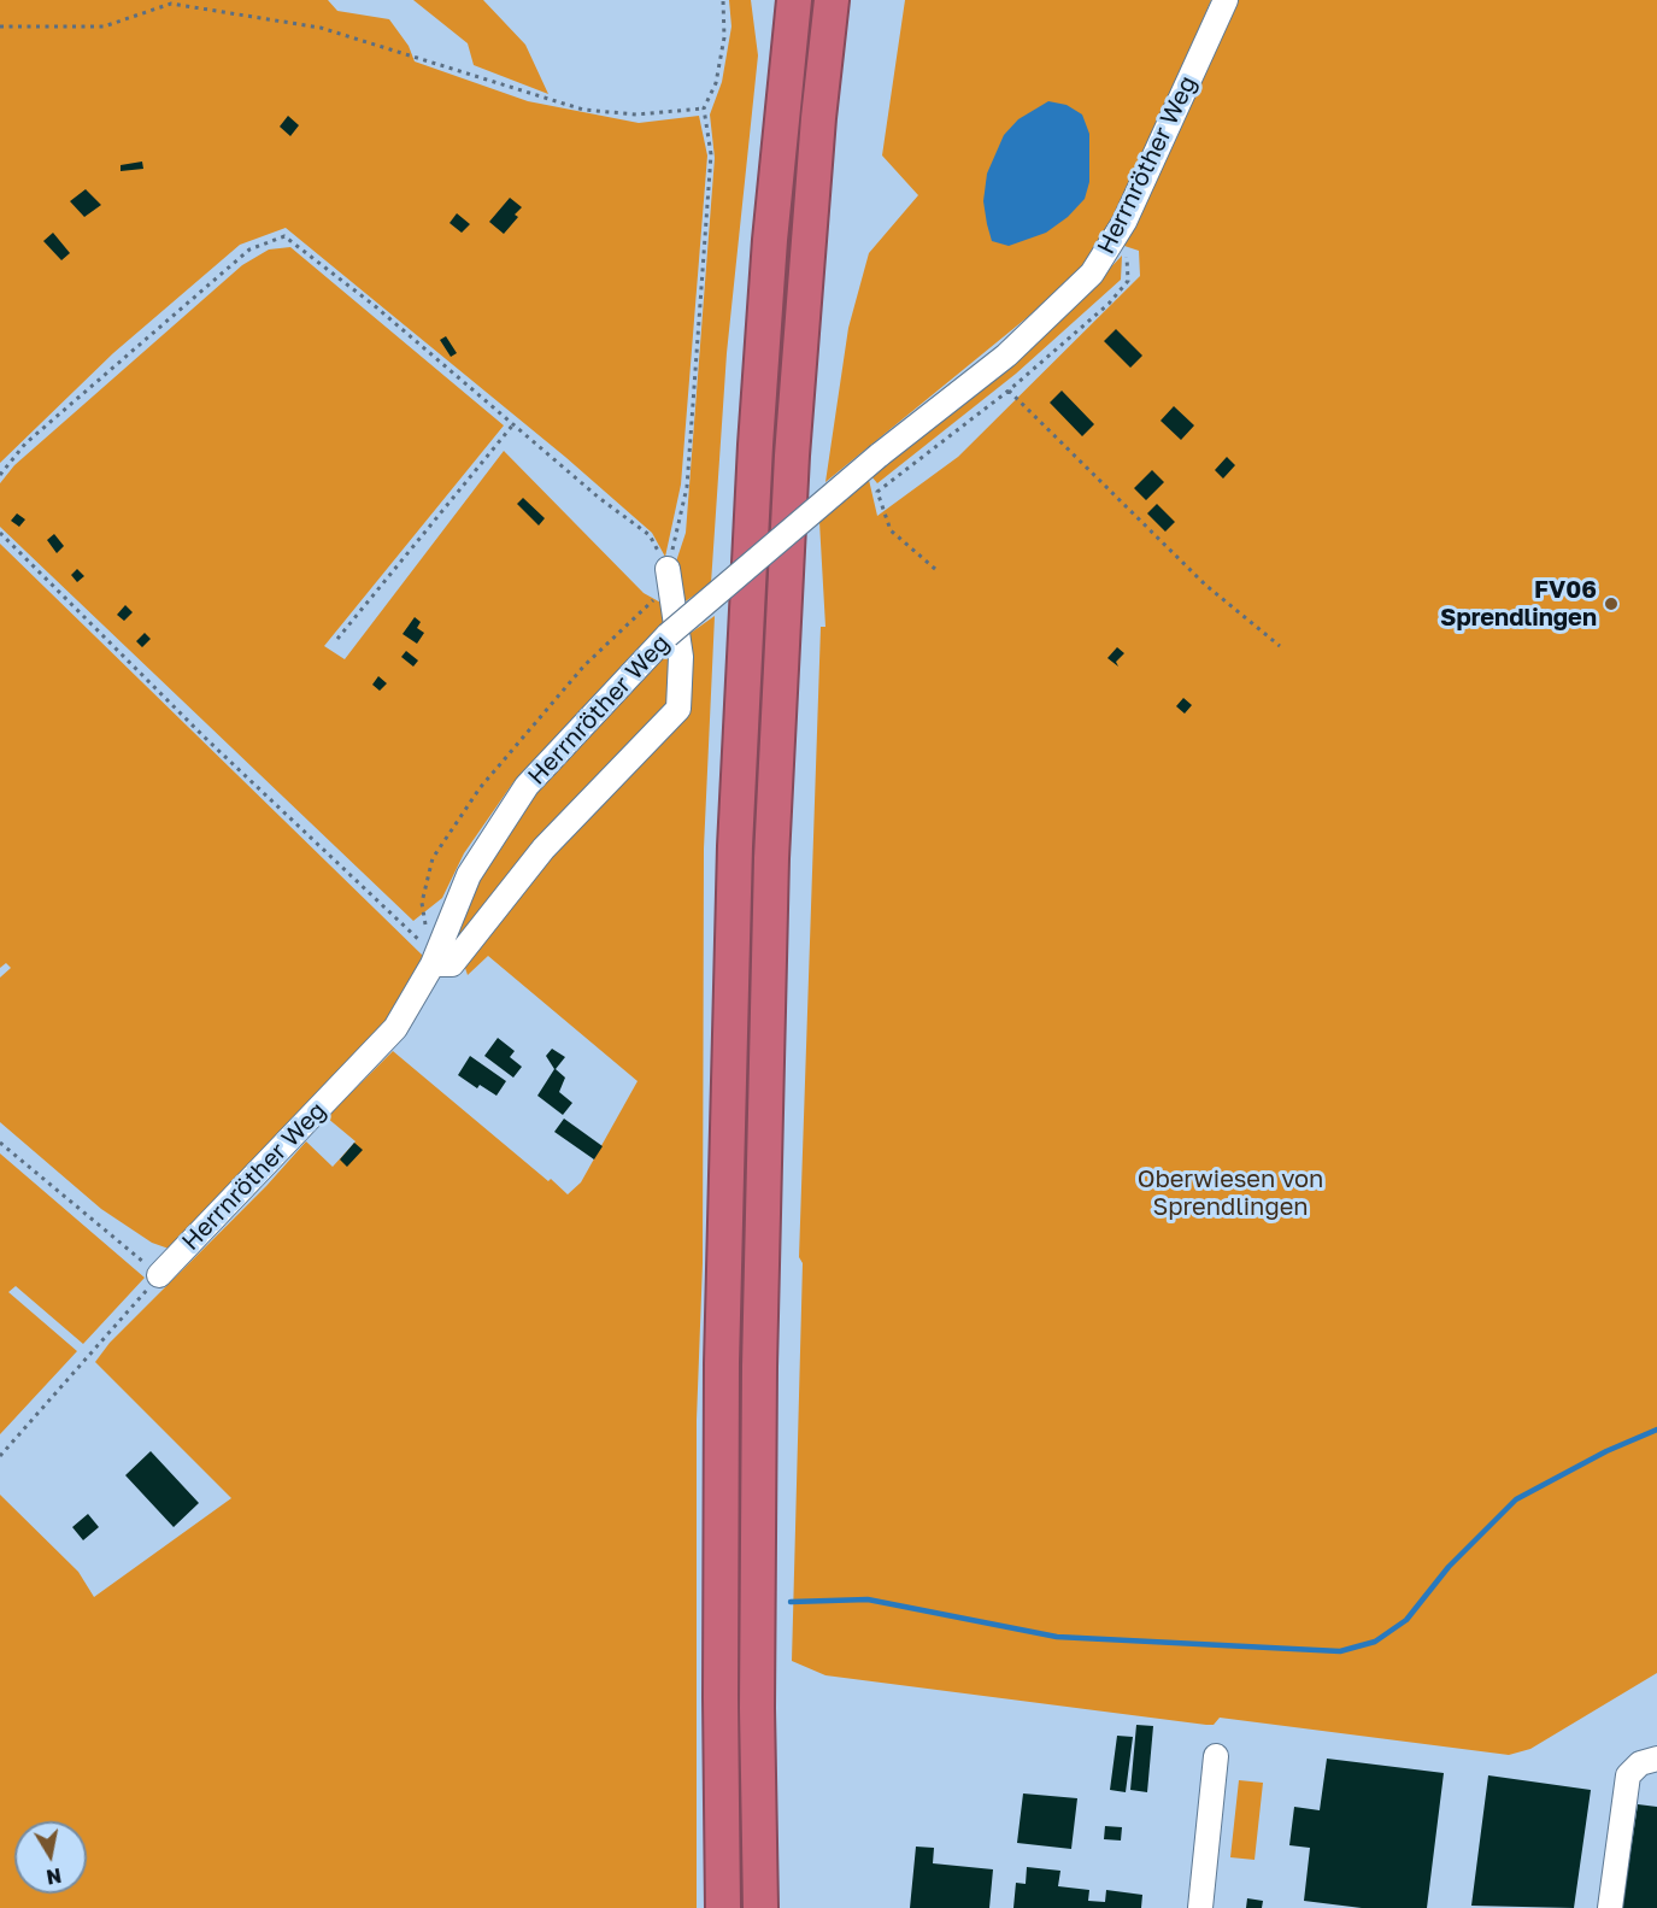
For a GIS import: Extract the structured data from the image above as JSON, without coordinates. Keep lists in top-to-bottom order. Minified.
{"streets":{"street":["Herrnröther Weg"]},"parks":["Oberwiesen von Sprendlingen"],"places":["FV06 Sprendlingen"],"north":"bottom"}
